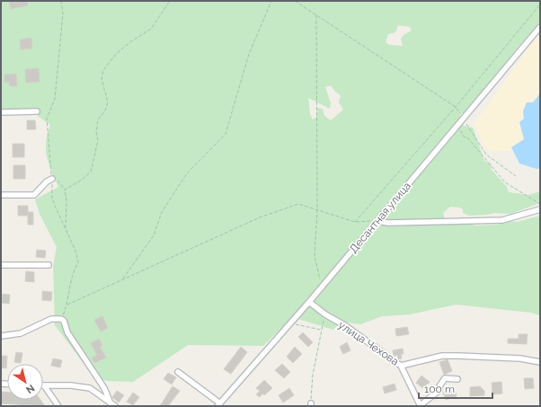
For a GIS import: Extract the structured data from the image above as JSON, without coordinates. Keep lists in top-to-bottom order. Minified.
{"streets":{"street":["Десантная улица","улица Чехова"]},"crossings":[["Десантная улица","улица Чехова"]],"scale_bar":"100 m","north":"bottom right"}
